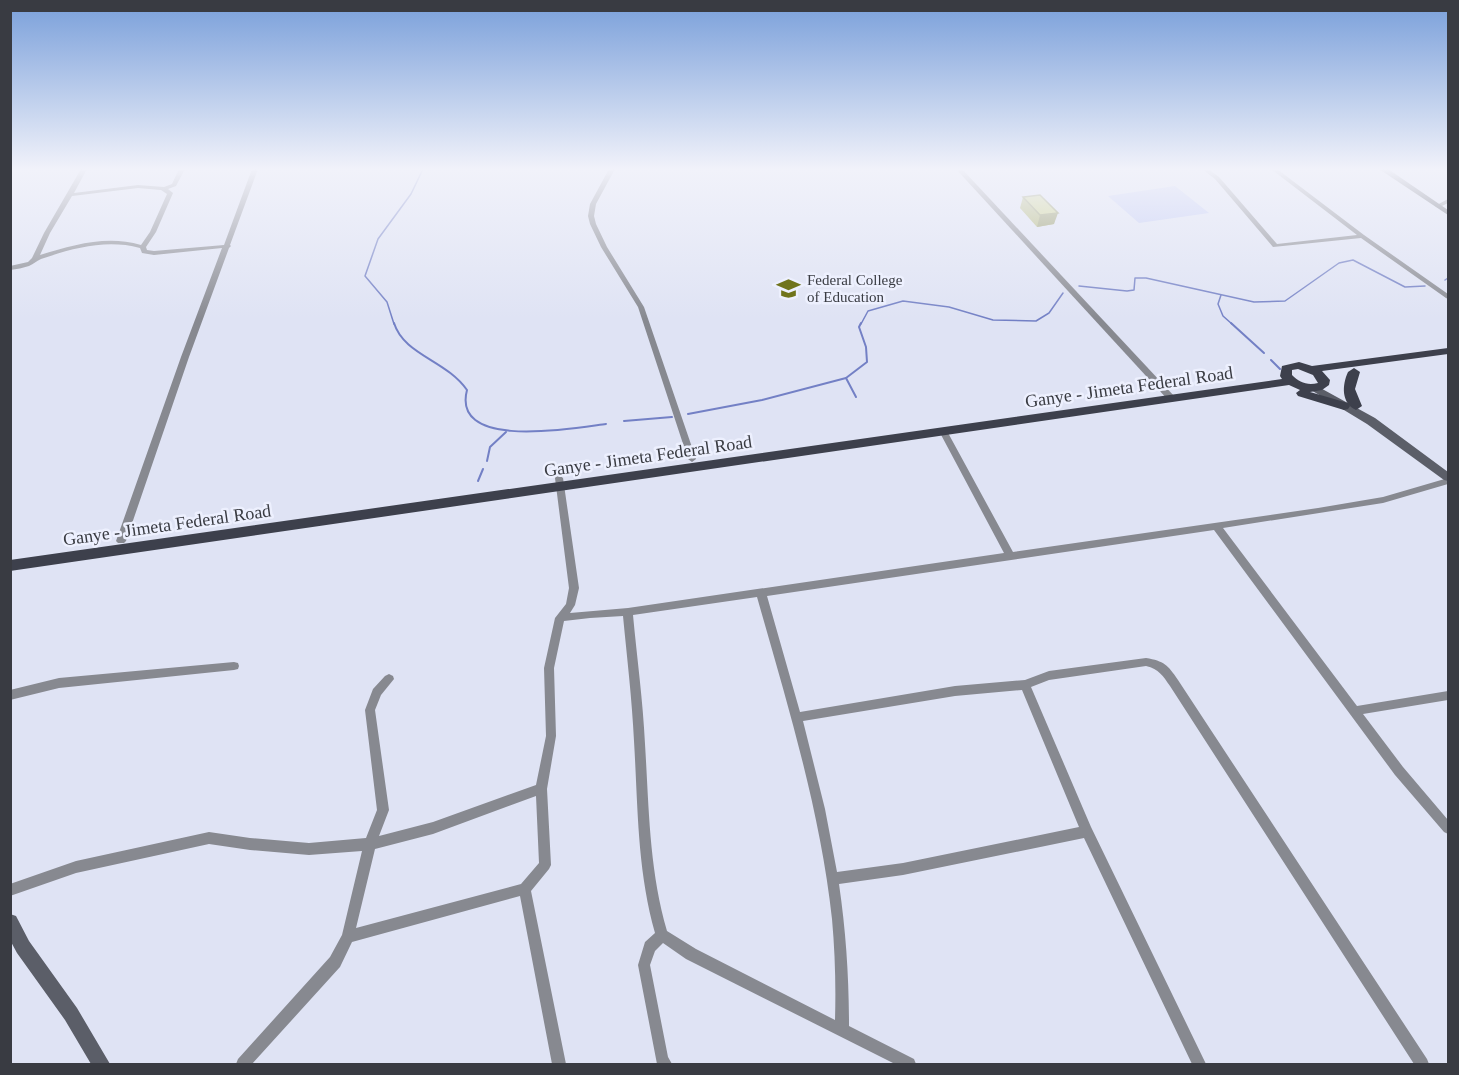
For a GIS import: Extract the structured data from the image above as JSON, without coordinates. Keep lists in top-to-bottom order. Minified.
{"streets":{"main road":["Ganye - Jimeta Federal Road"]},"places":{"school or university":["Federal College of Education"]}}
